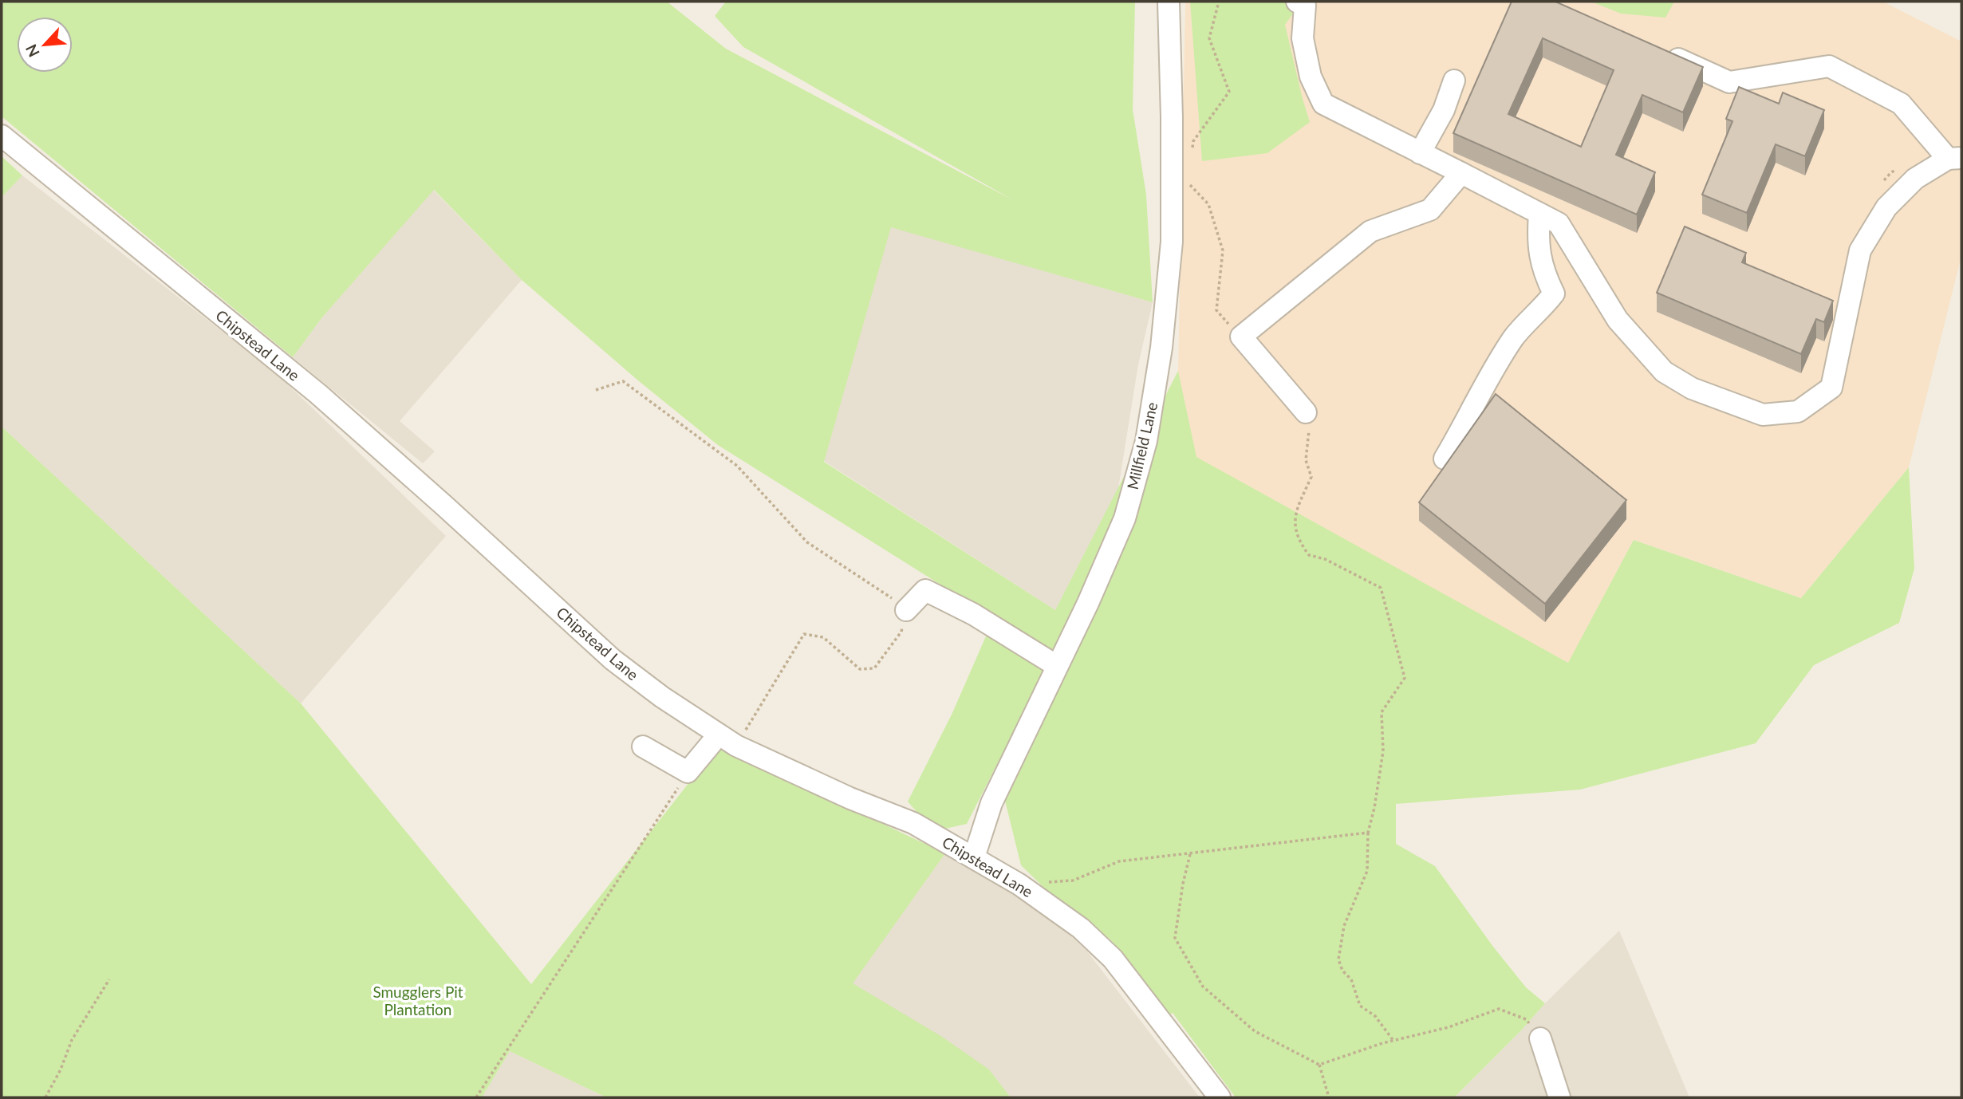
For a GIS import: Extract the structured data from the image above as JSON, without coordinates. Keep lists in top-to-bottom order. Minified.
{"streets":{"street":["Chipstead Lane","Millfield Lane"]},"crossings":[["Chipstead Lane","Millfield Lane"]],"parks":["Smugglers Pit Plantation"],"north":"bottom left"}
